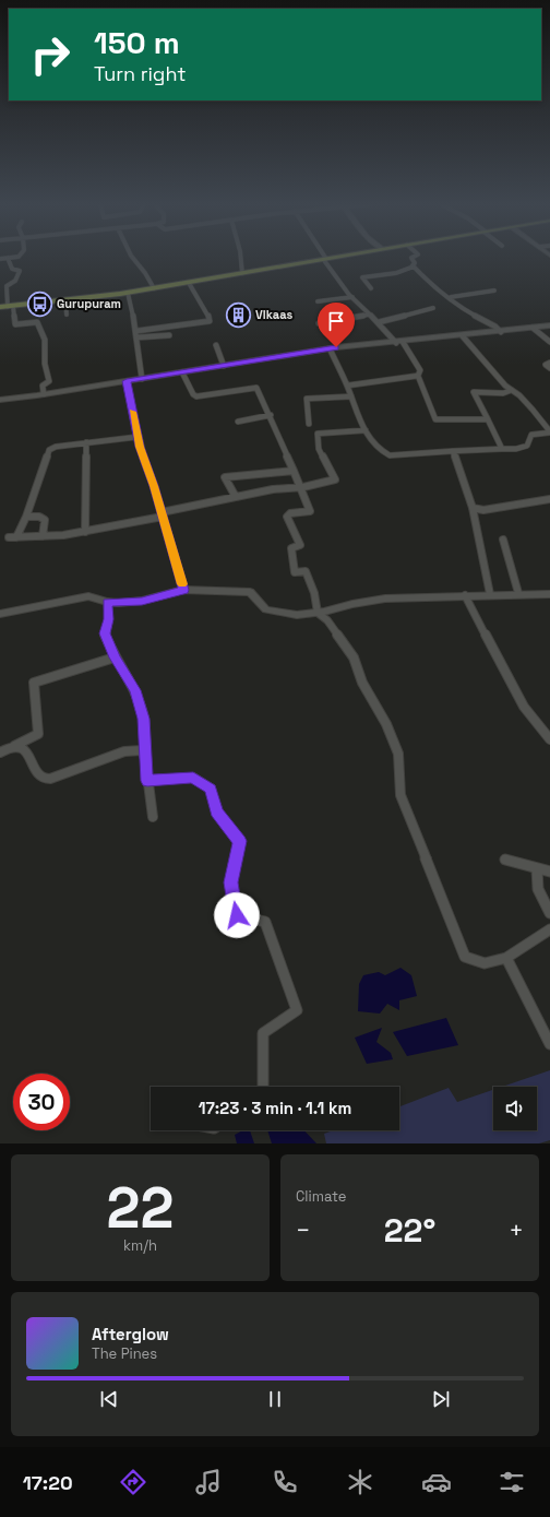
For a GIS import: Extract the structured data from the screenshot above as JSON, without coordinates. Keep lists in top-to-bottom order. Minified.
{"places":{"bus stop":["Gurupuram"],"building":["Vikaas"]},"page":{"turn":["150 m","Turn right"],"limit":"30","trip":"17:23 · 3 min · 1.1 km","tile":[["22","km/h"],"Climate"],"heat":["−","22°","+"],"song":["Afterglow","The Pines"],"tabs":"17:20"}}
